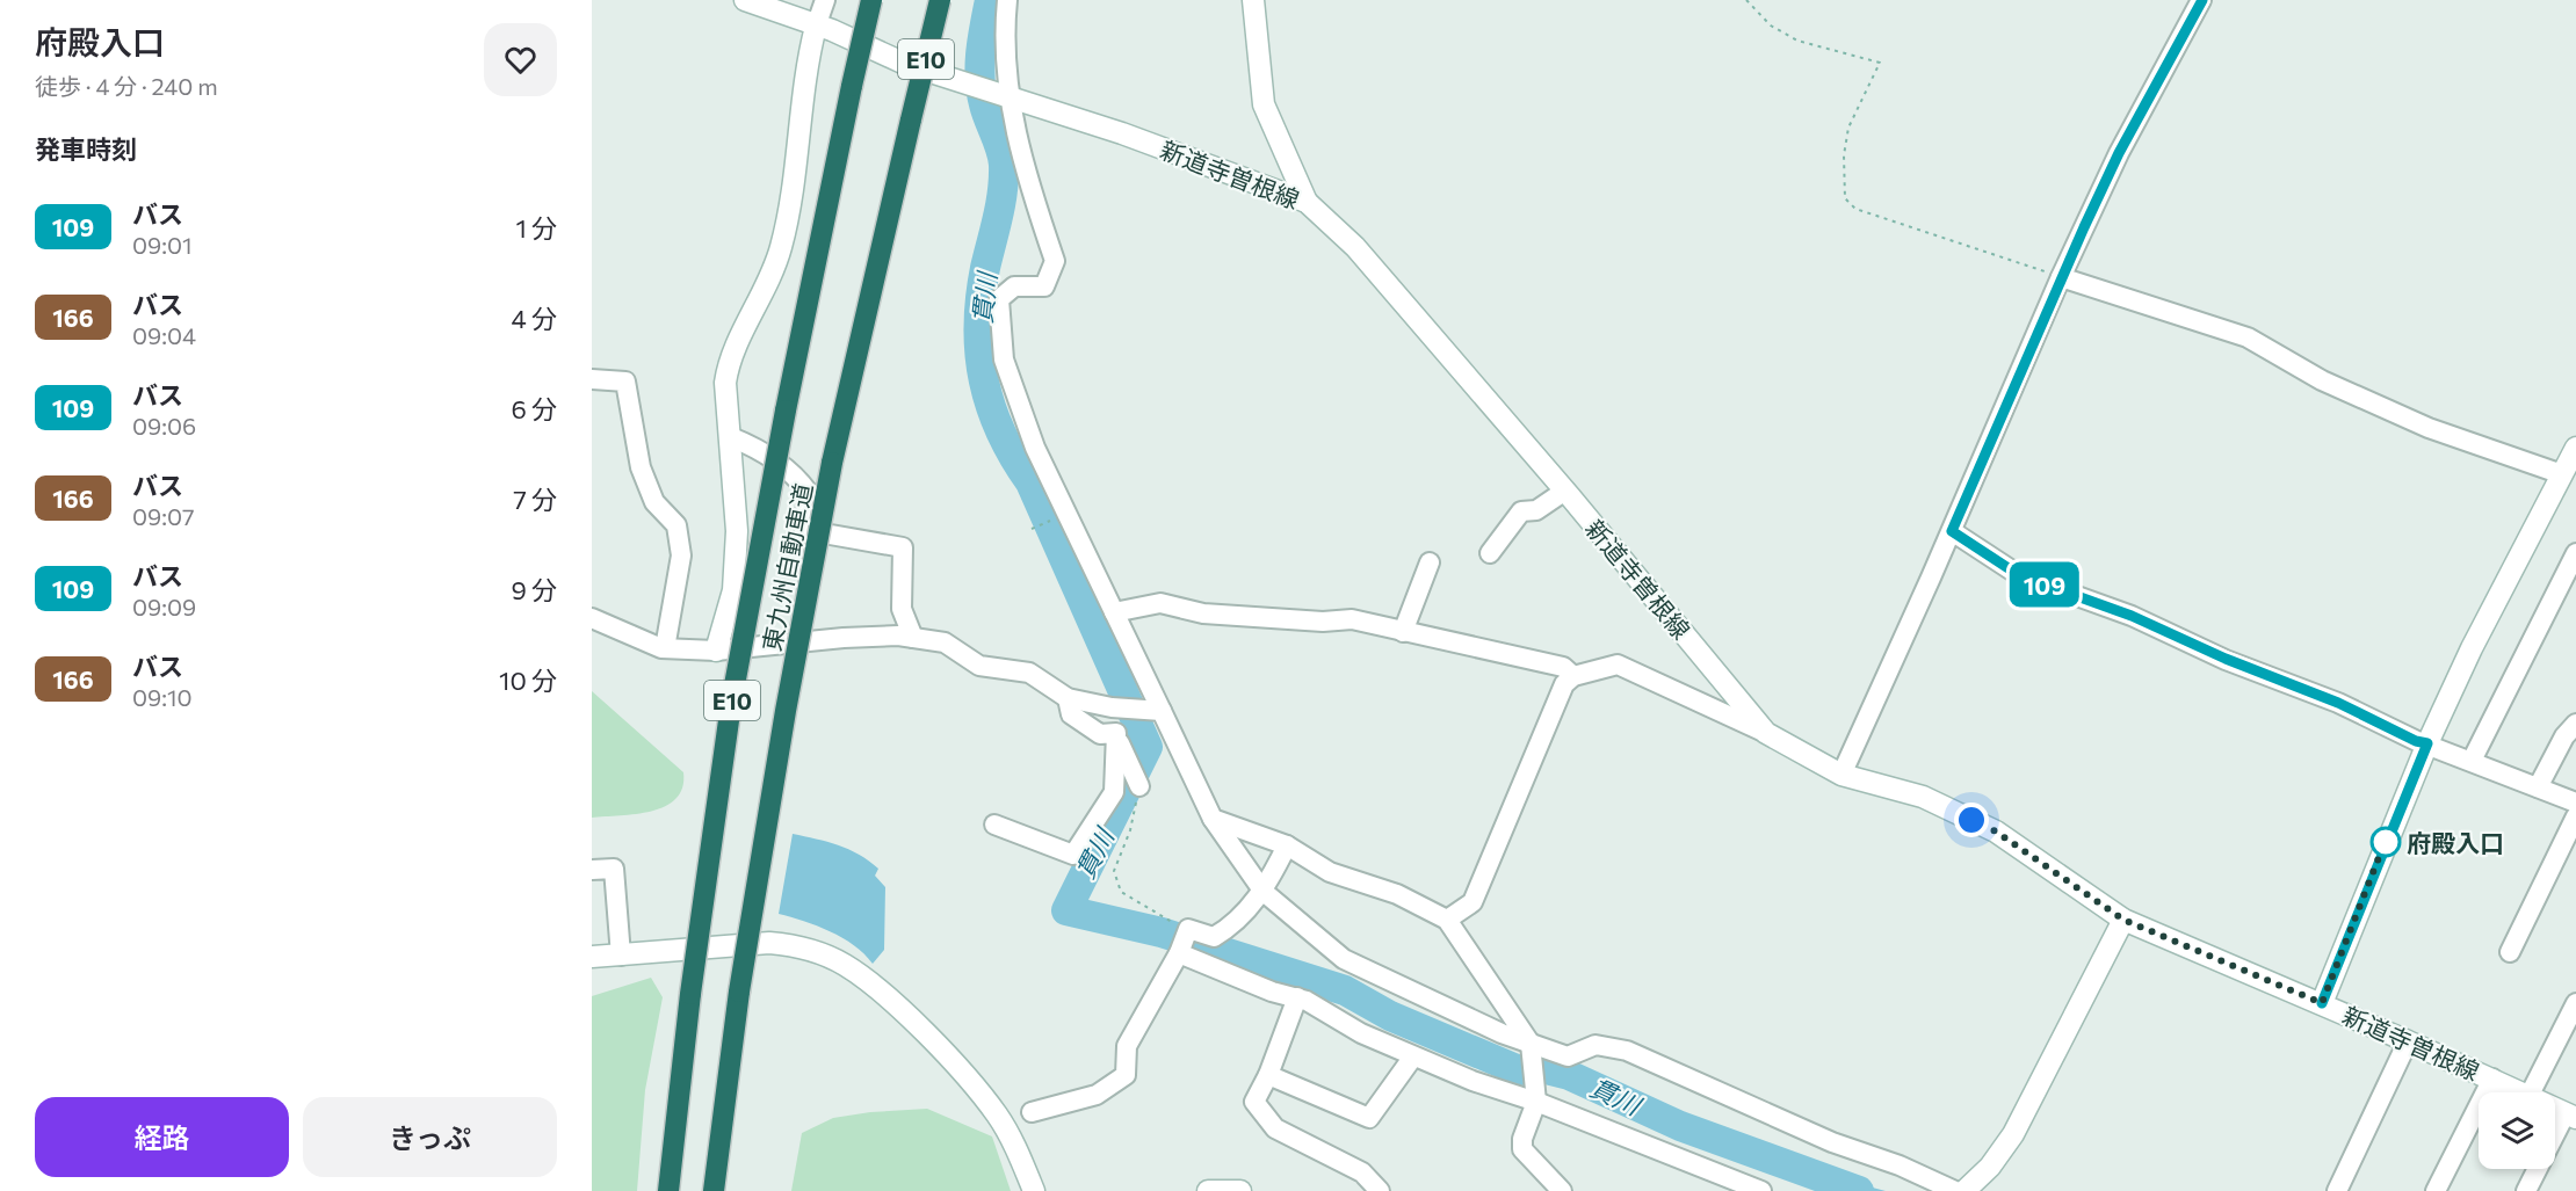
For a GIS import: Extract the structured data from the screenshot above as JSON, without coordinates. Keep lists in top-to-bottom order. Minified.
{"streets":{"highway":["E10","東九州自動車道"],"street":["新道寺曽根線"]},"water":["貫川"],"places":["府殿入口"],"lines":["bus line 109"],"page":{"heading":[["府殿入口","徒歩 · 4 分 · 240 m"],"発車時刻"],"on_map":"109","list":[{"mark":"109","name":"バス","note":"09:01","value":"1 分"},{"mark":"166","name":"バス","note":"09:04","value":"4 分"},{"mark":"109","name":"バス","note":"09:06","value":"6 分"},{"mark":"166","name":"バス","note":"09:07","value":"7 分"},{"mark":"109","name":"バス","note":"09:09","value":"9 分"},{"mark":"166","name":"バス","note":"09:10","value":"10 分"}],"buttons":["経路","きっぷ"]}}
